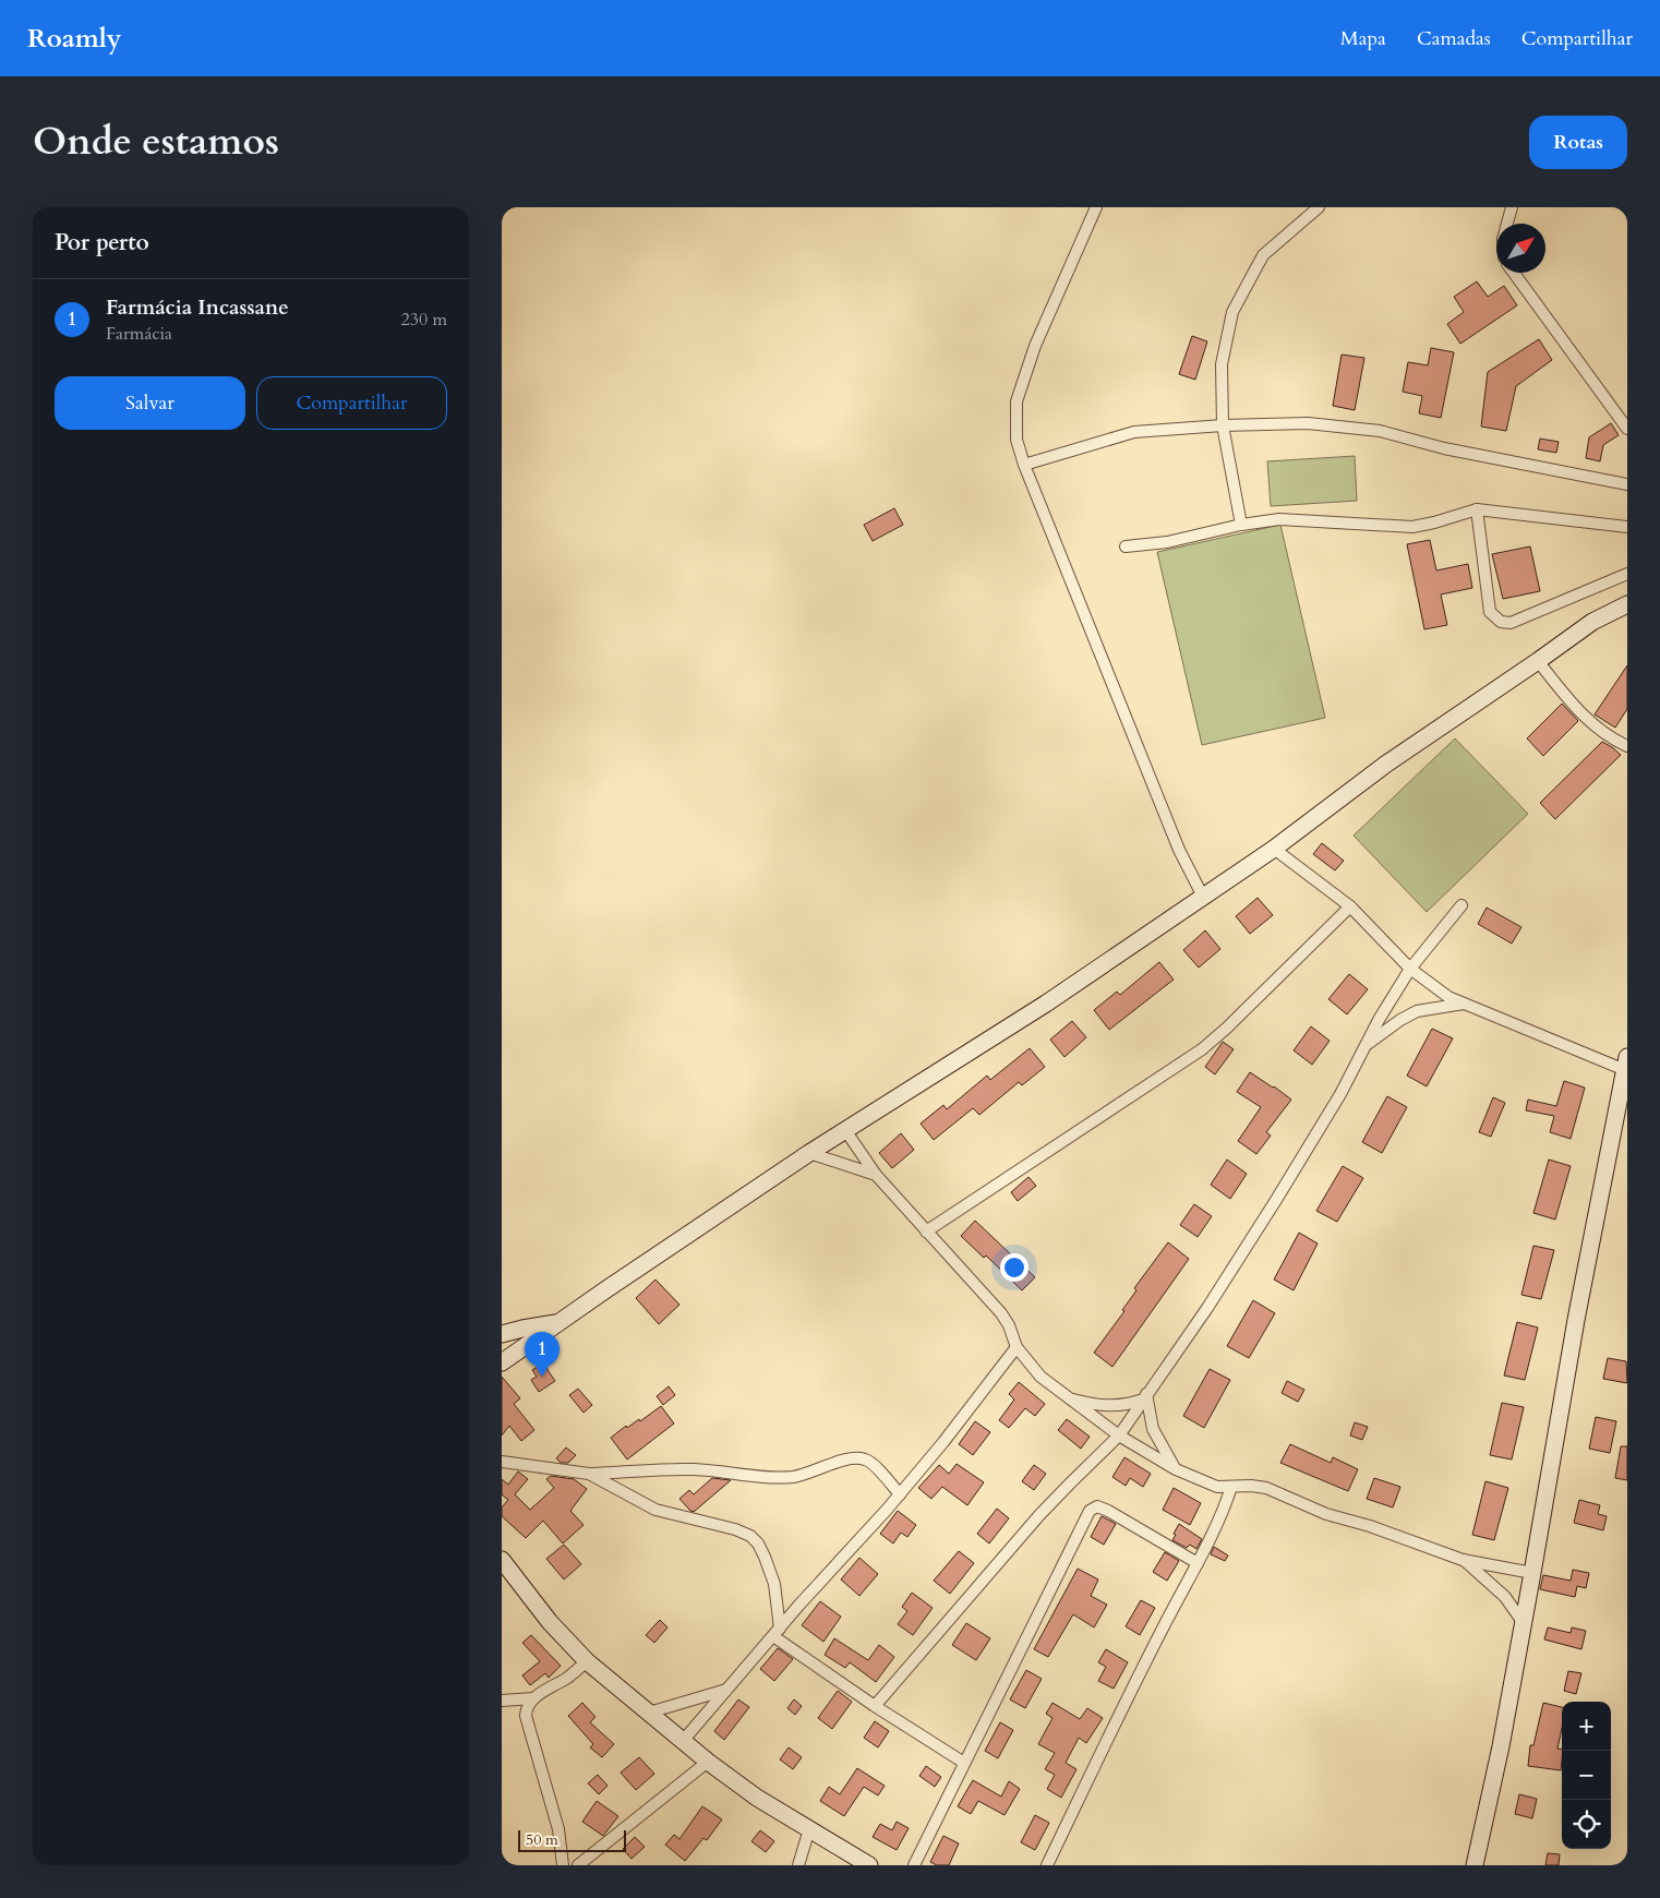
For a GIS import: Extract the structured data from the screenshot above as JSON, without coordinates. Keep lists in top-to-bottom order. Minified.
{"scale_bar":"50 m","north":"top right","page":{"header":"Roamly","nav":["Mapa","Camadas","Compartilhar"],"title":"Onde estamos","buttons":["Rotas",["Salvar","Compartilhar"]],"heading":"Por perto","list":[{"mark":"1","name":"Farmácia Incassane","note":"Farmácia","value":"230 m"}],"pins":"1","map_buttons":["+","−"],"scale":"50 m"}}
